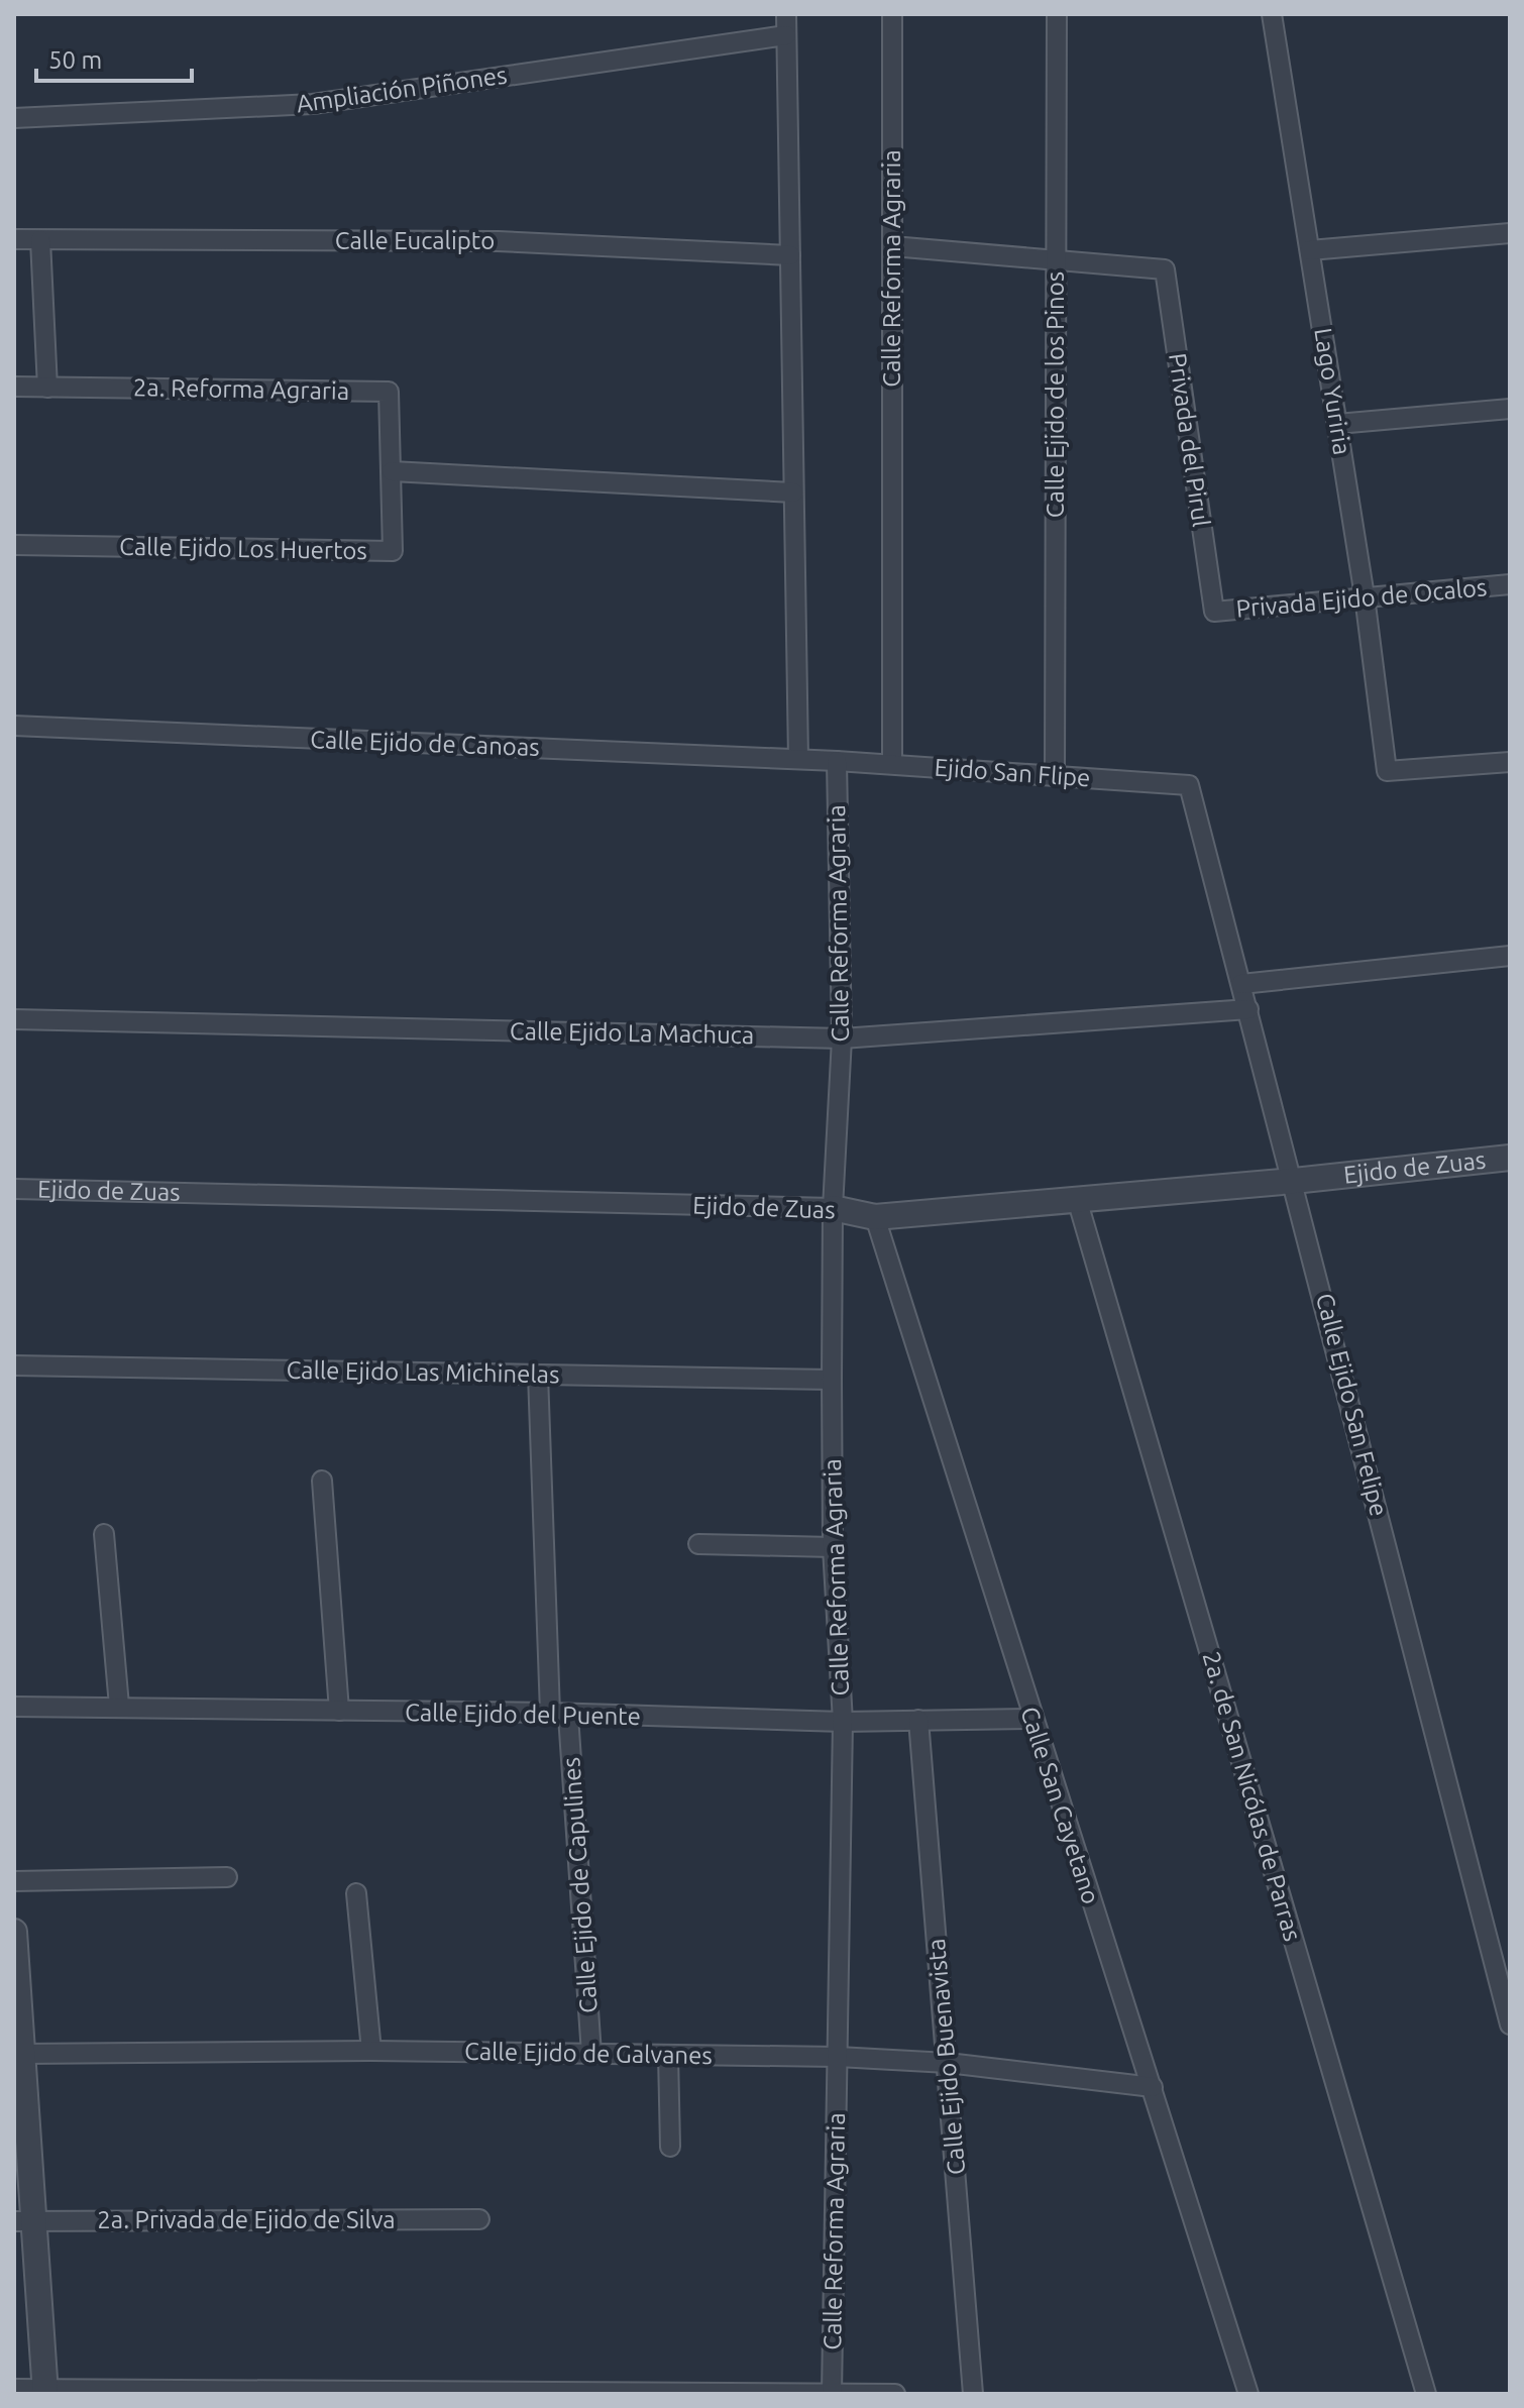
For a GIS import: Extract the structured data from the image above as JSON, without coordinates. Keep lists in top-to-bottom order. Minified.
{"streets":{"street":["Ampliación Piñones","Calle Eucalipto","Calle Reforma Agraria","2a. Reforma Agraria","Lago Yuriria","Calle Ejido de los Pinos","Privada del Pirul","Calle Ejido Los Huertos","Privada Ejido de Ocalos","Calle Ejido de Canoas","Ejido San Flipe","Calle Ejido La Machuca","Ejido de Zuas","Calle Ejido Las Michinelas","Calle Ejido San Felipe","Calle Ejido del Puente","2a. de San Nicólas de Parras","Calle San Cayetano","Calle Ejido de Capulines","Calle Ejido de Galvanes","Calle Ejido Buenavista","2a. Privada de Ejido de Silva"]},"crossings":[["Calle Reforma Agraria","Calle Ejido de Canoas"],["Calle Reforma Agraria","Ejido San Flipe"],["Calle Reforma Agraria","Calle Ejido La Machuca"],["Calle Reforma Agraria","Ejido de Zuas"],["Calle Reforma Agraria","Calle Ejido Las Michinelas"],["Calle Reforma Agraria","Calle Ejido del Puente"],["Calle Reforma Agraria","Calle Ejido de Galvanes"],["2a. Reforma Agraria","Calle Ejido Los Huertos"],["Lago Yuriria","Privada Ejido de Ocalos"],["Calle Ejido de los Pinos","Privada del Pirul"],["Calle Ejido de los Pinos","Ejido San Flipe"],["Privada del Pirul","Privada Ejido de Ocalos"],["Calle Ejido de Canoas","Ejido San Flipe"],["Ejido San Flipe","Calle Ejido San Felipe"],["Calle Ejido La Machuca","Calle Ejido San Felipe"],["Ejido de Zuas","Calle Ejido San Felipe"],["Ejido de Zuas","2a. de San Nicólas de Parras"],["Ejido de Zuas","Calle San Cayetano"],["Calle Ejido Las Michinelas","Calle Ejido de Capulines"],["Calle Ejido del Puente","Calle San Cayetano"],["Calle Ejido del Puente","Calle Ejido de Capulines"],["Calle Ejido del Puente","Calle Ejido Buenavista"],["Calle San Cayetano","Calle Ejido de Galvanes"],["Calle Ejido de Capulines","Calle Ejido de Galvanes"],["Calle Ejido de Galvanes","Calle Ejido Buenavista"]],"scale_bar":"50 m"}
